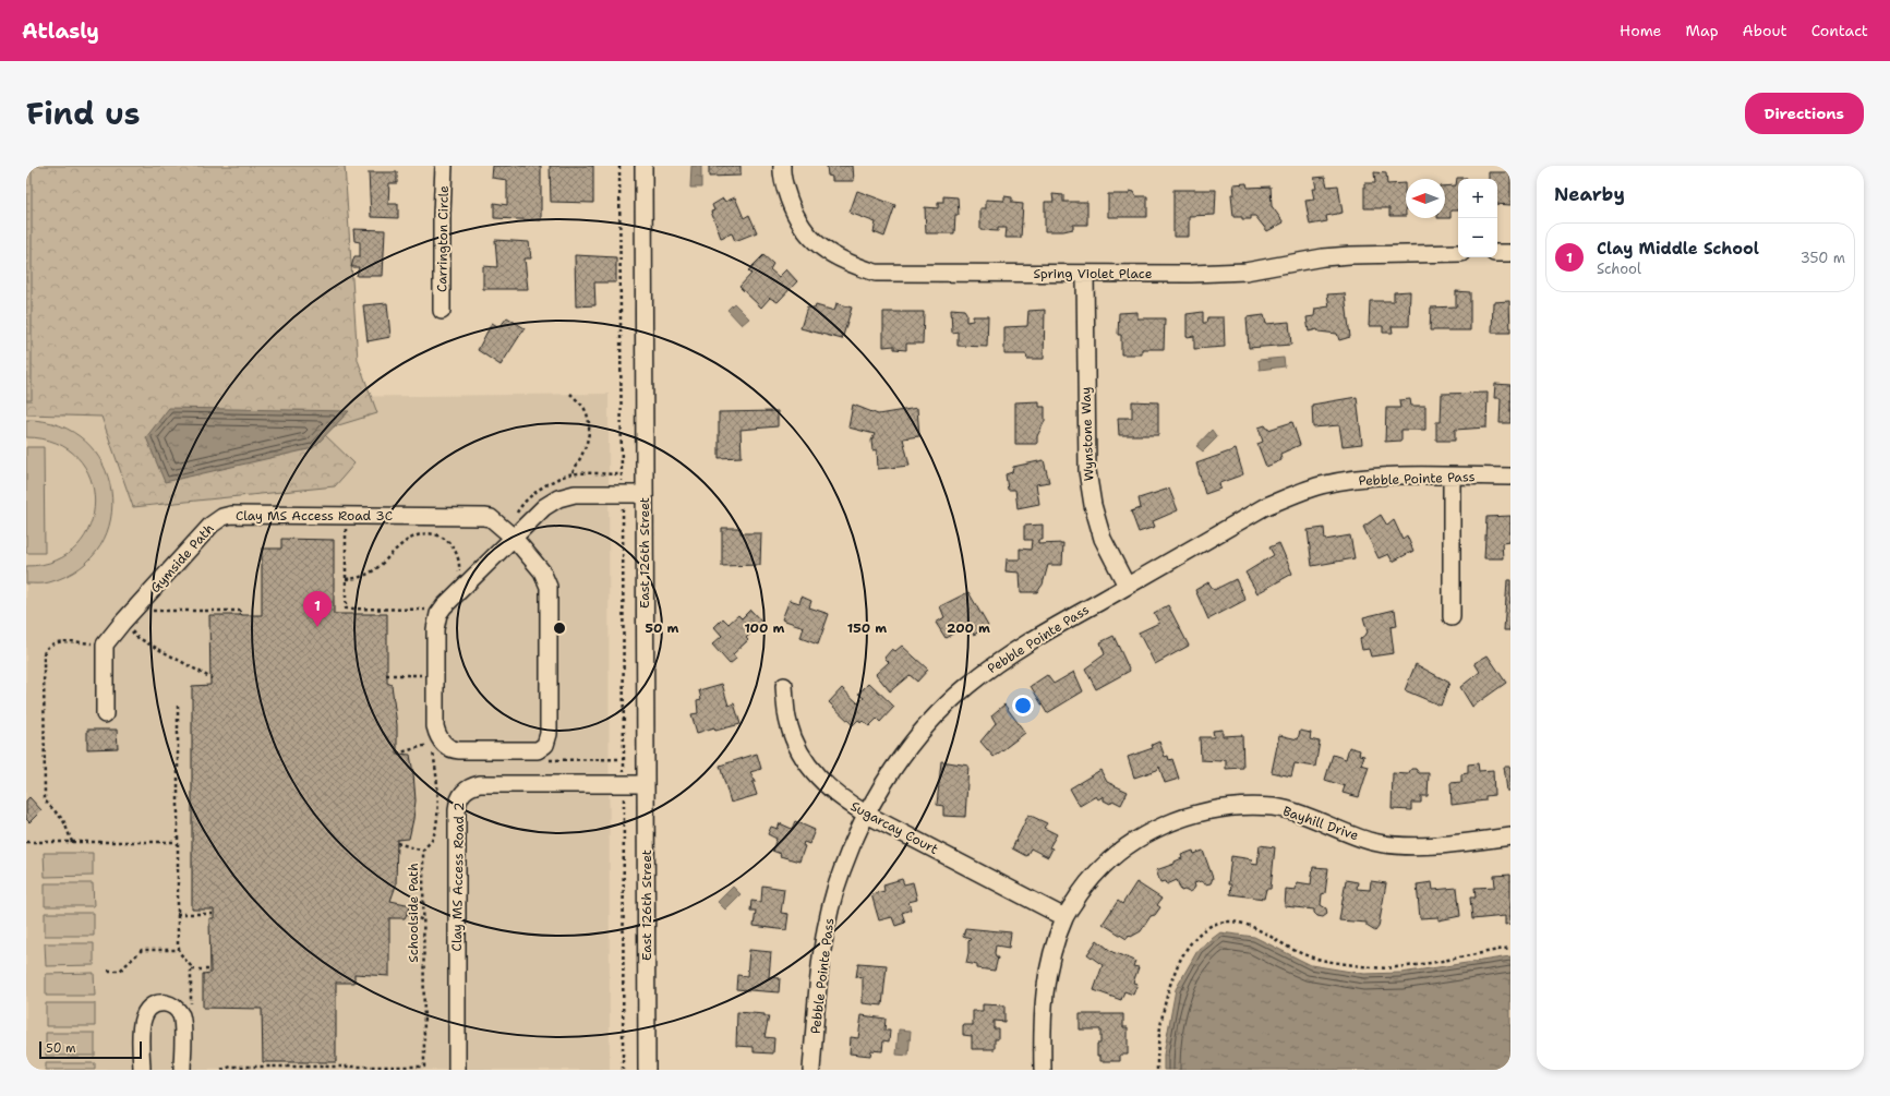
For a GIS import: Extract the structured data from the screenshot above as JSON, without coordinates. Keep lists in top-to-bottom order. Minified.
{"streets":{"street":["Carrington Circle","Spring Violet Place","Wynstone Way","Pebble Pointe Pass","Clay MS Access Road 3C","East 126th Street","Bayhill Drive","Sugarcay Court","Clay MS Access Road 2"],"path":["Gymside Path","Schoolside Path"]},"crossings":[["Spring Violet Place","Wynstone Way"],["Wynstone Way","Pebble Pointe Pass"],["Pebble Pointe Pass","Sugarcay Court"],["East 126th Street","Clay MS Access Road 2"],["Bayhill Drive","Sugarcay Court"]],"scale_bar":"50 m","north":"left","page":{"header":"Atlasly","nav":["Home","Map","About","Contact"],"title":"Find us","buttons":"Directions","heading":"Nearby","map_buttons":["+","−"],"list":[{"mark":"1","name":"Clay Middle School","note":"School","value":"350 m"}],"pins":"1","scale":"50 m"},"rings":["50 m","100 m","150 m","200 m"]}
